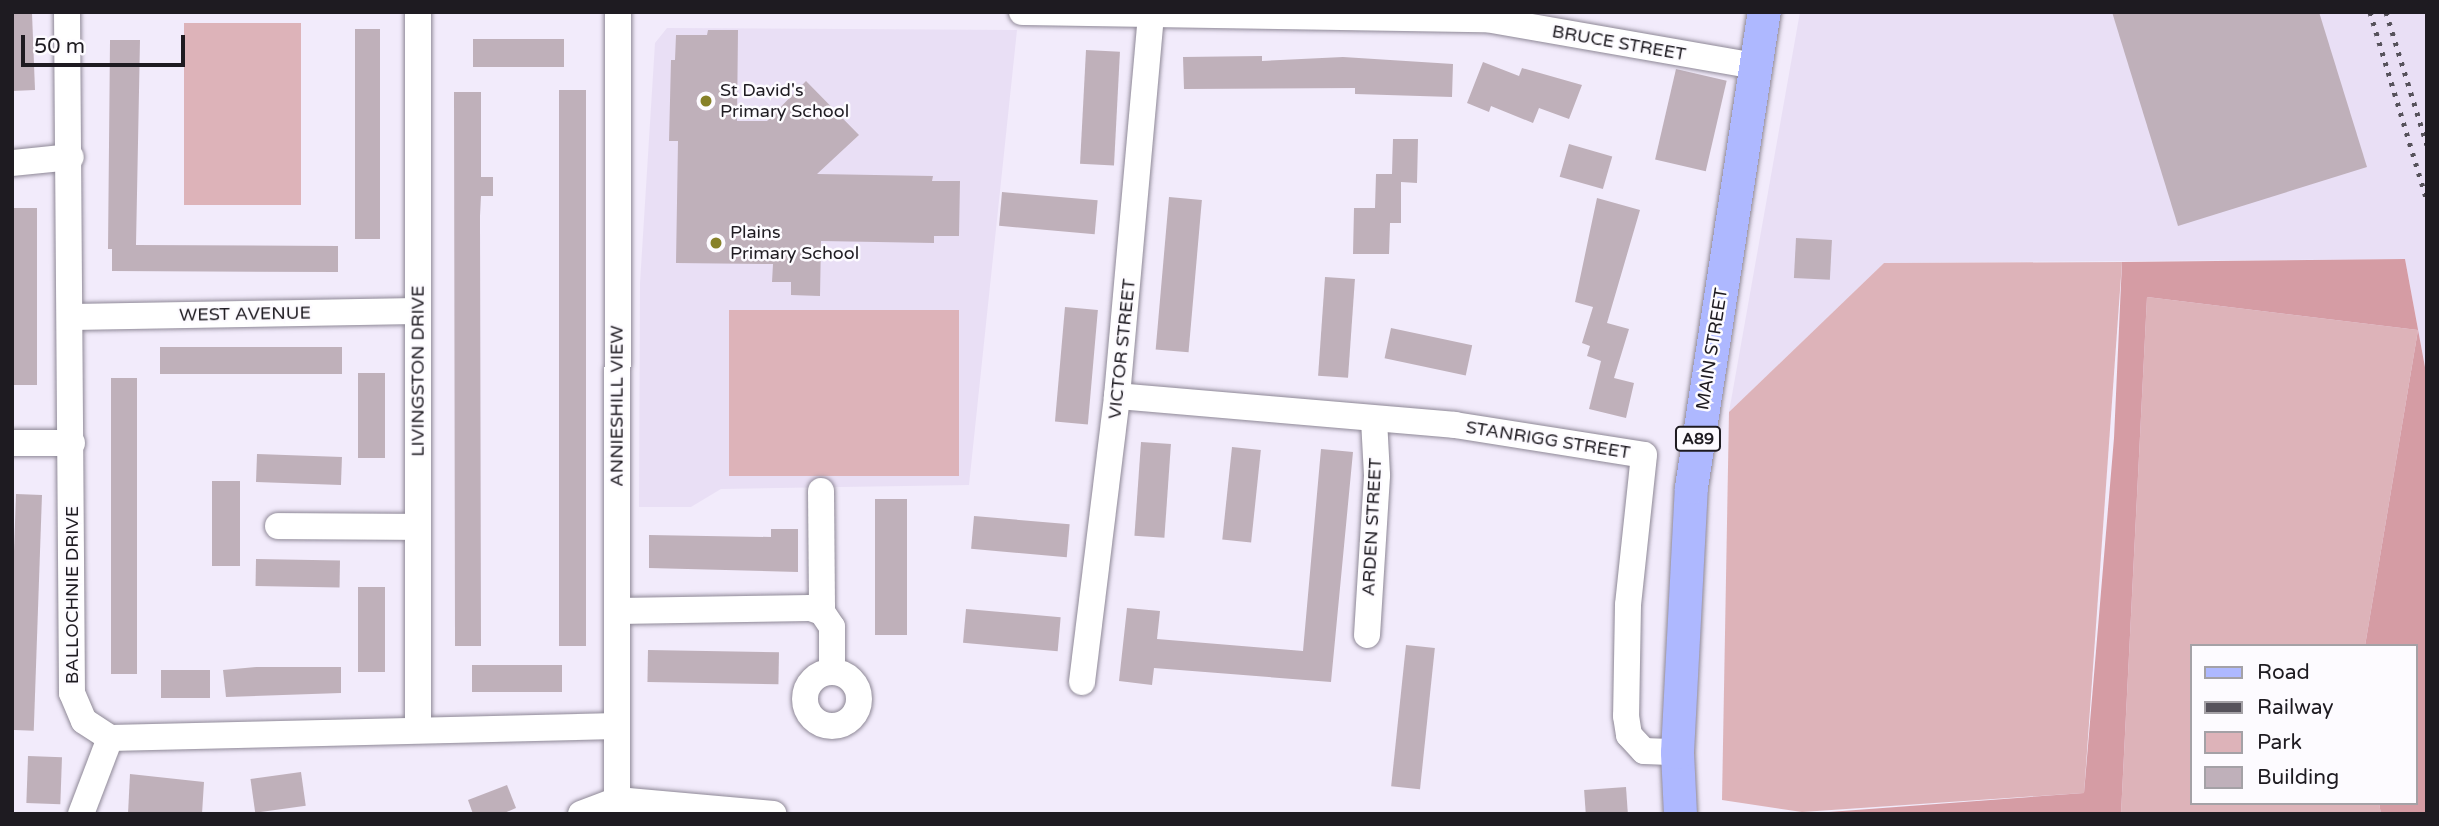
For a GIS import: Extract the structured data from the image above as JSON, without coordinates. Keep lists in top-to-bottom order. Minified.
{"streets":{"main road":["MAIN STREET","A89"],"street":["BRUCE STREET","WEST AVENUE","VICTOR STREET","LIVINGSTON DRIVE","ANNIESHILL VIEW","STANRIGG STREET","ARDEN STREET","BALLOCHNIE DRIVE"]},"crossings":[["BRUCE STREET","VICTOR STREET"],["BRUCE STREET","MAIN STREET"],["WEST AVENUE","LIVINGSTON DRIVE"],["WEST AVENUE","BALLOCHNIE DRIVE"],["VICTOR STREET","STANRIGG STREET"],["MAIN STREET","STANRIGG STREET"],["STANRIGG STREET","ARDEN STREET"]],"places":["St David's Primary School","Plains Primary School"],"legend":["Road","Railway","Park","Building"],"scale_bar":"50 m"}
